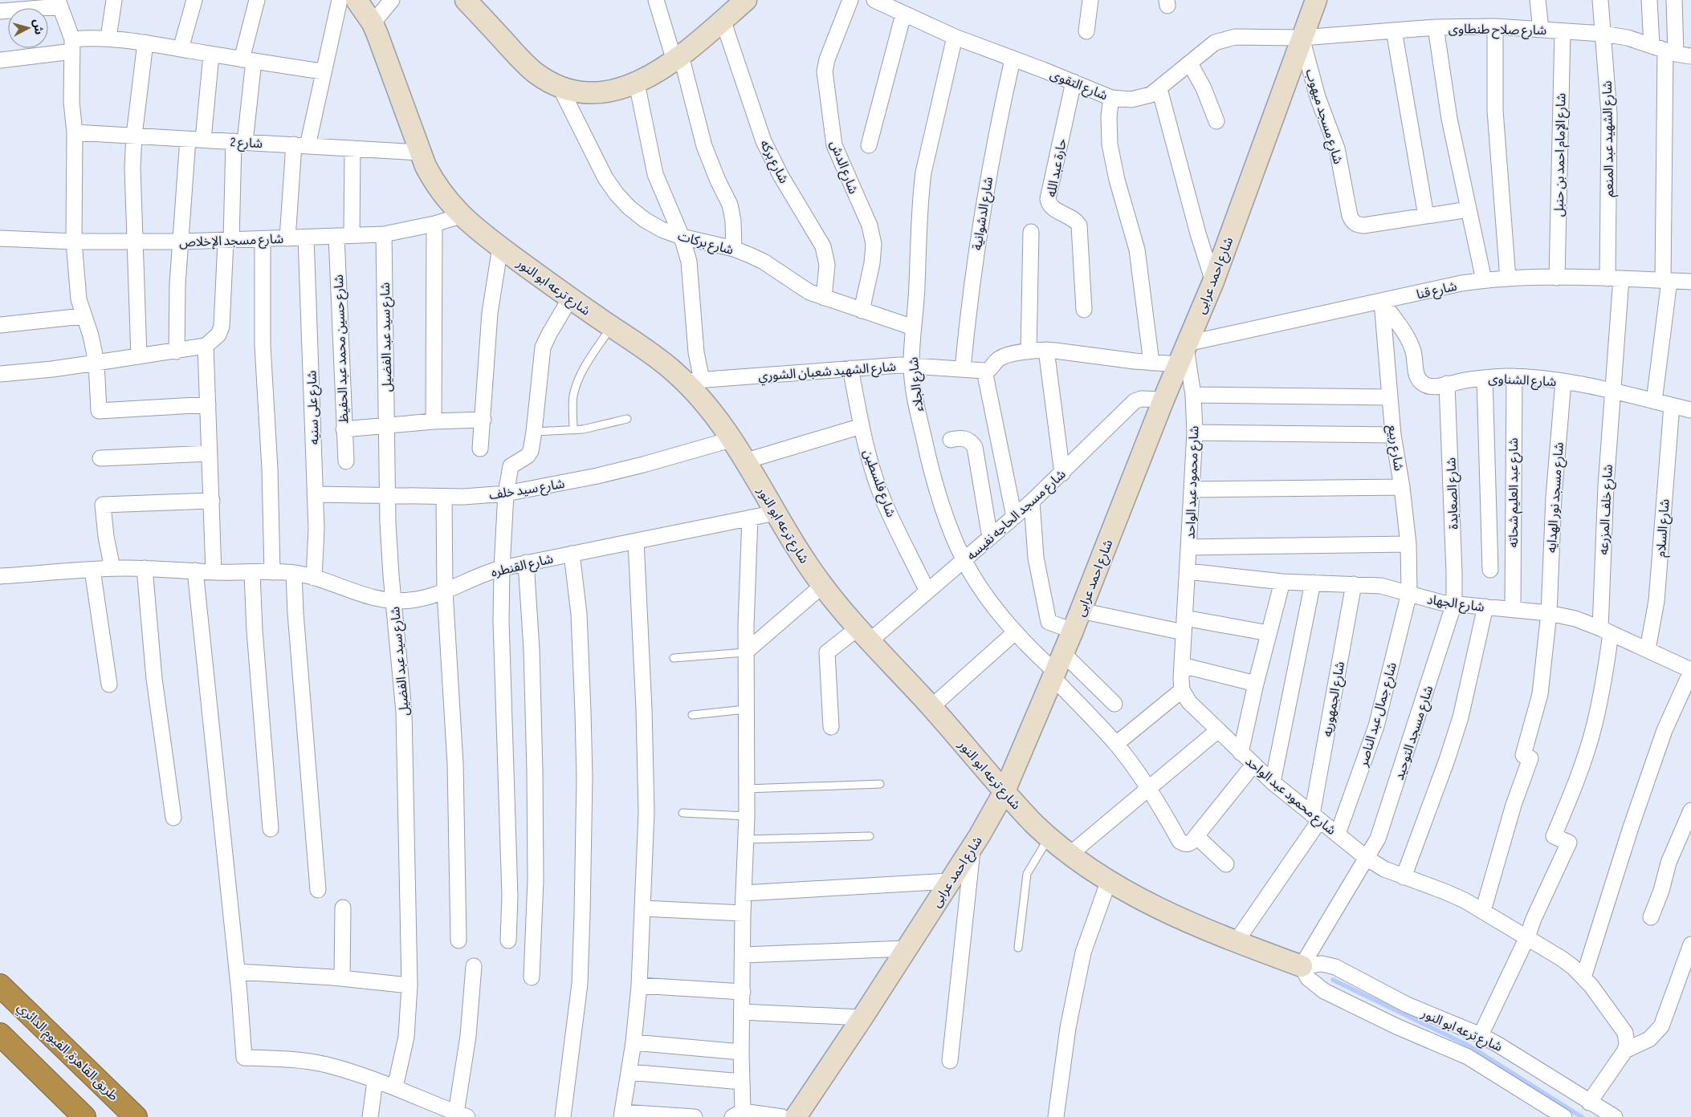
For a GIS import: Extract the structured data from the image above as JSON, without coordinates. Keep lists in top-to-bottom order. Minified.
{"streets":{"highway":["طريق القاهرة, الفيوم الدائري"],"street":["شارع صلاح طنطاوى","شارع التقوى","شارع مسجد ميهوب","شارع الشهيد عبد المنعم","شارع 2","شارع الإمام احمد بن حنبل","شارع بركه","شارع الدش","حارة عبد الله","شارع الدشوانية","شارع مسجد الإخلاص","شارع بركات","شارع احمد عرابى","شارع ترعه ابو النور","شارع قنا","شارع سيد عبد الفضيل","شارع حسين محمد عبد الحفيظ","شارع الشهيد شعبان الشوري","شارع الشناوى","شارع الجلاء","شارع على سنيه","شارع ربيع","شارع محمود عبد الواحد","شارع فلسطين","شارع سيد خلف","شارع عبد العليم شحاته","شارع الصعايدة","شارع مسجد نور الهدايه","شارع خلف المزرعه","شارع مسجد الحاجه نفيسه","شارع السلام","شارع القنطره","شارع الجهاد","شارع الجمهوريه","شارع جمال عبد الناصر","شارع مسجد التوحيد"]},"crossings":[["شارع صلاح طنطاوى","شارع التقوى"],["شارع صلاح طنطاوى","شارع مسجد ميهوب"],["شارع صلاح طنطاوى","شارع الشهيد عبد المنعم"],["شارع صلاح طنطاوى","شارع الإمام احمد بن حنبل"],["شارع صلاح طنطاوى","شارع احمد عرابى"],["شارع التقوى","شارع مسجد ميهوب"],["شارع التقوى","حارة عبد الله"],["شارع التقوى","شارع الدشوانية"],["شارع التقوى","شارع احمد عرابى"],["شارع التقوى","شارع الجلاء"],["شارع مسجد ميهوب","شارع احمد عرابى"],["شارع الشهيد عبد المنعم","شارع قنا"],["شارع الشهيد عبد المنعم","شارع الشناوى"],["شارع الشهيد عبد المنعم","شارع خلف المزرعه"],["شارع 2","شارع ترعه ابو النور"],["شارع 2","شارع حسين محمد عبد الحفيظ"],["شارع الإمام احمد بن حنبل","شارع قنا"],["شارع بركه","شارع بركات"],["شارع الدش","شارع بركات"],["شارع الدشوانية","شارع الشهيد شعبان الشوري"],["شارع مسجد الإخلاص","شارع ترعه ابو النور"],["شارع مسجد الإخلاص","شارع سيد عبد الفضيل"],["شارع مسجد الإخلاص","شارع حسين محمد عبد الحفيظ"],["شارع مسجد الإخلاص","شارع على سنيه"],["شارع بركات","شارع الجلاء"],["شارع احمد عرابى","شارع ترعه ابو النور"],["شارع احمد عرابى","شارع قنا"],["شارع احمد عرابى","شارع الجلاء"],["شارع احمد عرابى","شارع محمود عبد الواحد"],["شارع احمد عرابى","شارع مسجد الحاجه نفيسه"],["شارع ترعه ابو النور","شارع الشهيد شعبان الشوري"],["شارع ترعه ابو النور","شارع سيد خلف"],["شارع ترعه ابو النور","شارع مسجد الحاجه نفيسه"],["شارع ترعه ابو النور","شارع القنطره"],["شارع ترعه ابو النور","شارع مسجد التوحيد"],["شارع قنا","شارع الشناوى"],["شارع قنا","شارع ربيع"],["شارع قنا","شارع محمود عبد الواحد"],["شارع سيد عبد الفضيل","شارع سيد خلف"],["شارع سيد عبد الفضيل","شارع القنطره"],["شارع الشهيد شعبان الشوري","شارع الجلاء"],["شارع الشهيد شعبان الشوري","شارع فلسطين"],["شارع الشناوى","شارع ربيع"],["شارع الشناوى","شارع عبد العليم شحاته"],["شارع الشناوى","شارع الصعايدة"],["شارع الشناوى","شارع مسجد نور الهدايه"],["شارع الشناوى","شارع خلف المزرعه"],["شارع الشناوى","شارع السلام"],["شارع الجلاء","شارع مسجد الحاجه نفيسه"],["شارع على سنيه","شارع سيد خلف"],["شارع على سنيه","شارع القنطره"],["شارع ربيع","شارع الجهاد"],["شارع ربيع","شارع جمال عبد الناصر"],["شارع محمود عبد الواحد","شارع مسجد نور الهدايه"],["شارع محمود عبد الواحد","شارع خلف المزرعه"],["شارع محمود عبد الواحد","شارع الجهاد"],["شارع محمود عبد الواحد","شارع الجمهوريه"],["شارع محمود عبد الواحد","شارع جمال عبد الناصر"],["شارع محمود عبد الواحد","شارع مسجد التوحيد"],["شارع فلسطين","شارع مسجد الحاجه نفيسه"],["شارع عبد العليم شحاته","شارع الجهاد"],["شارع الصعايدة","شارع الجهاد"],["شارع الصعايدة","شارع مسجد التوحيد"],["شارع مسجد نور الهدايه","شارع الجهاد"],["شارع خلف المزرعه","شارع الجهاد"],["شارع السلام","شارع الجهاد"],["شارع الجهاد","شارع الجمهوريه"],["شارع الجهاد","شارع جمال عبد الناصر"],["شارع الجهاد","شارع مسجد التوحيد"]],"north":"right"}
